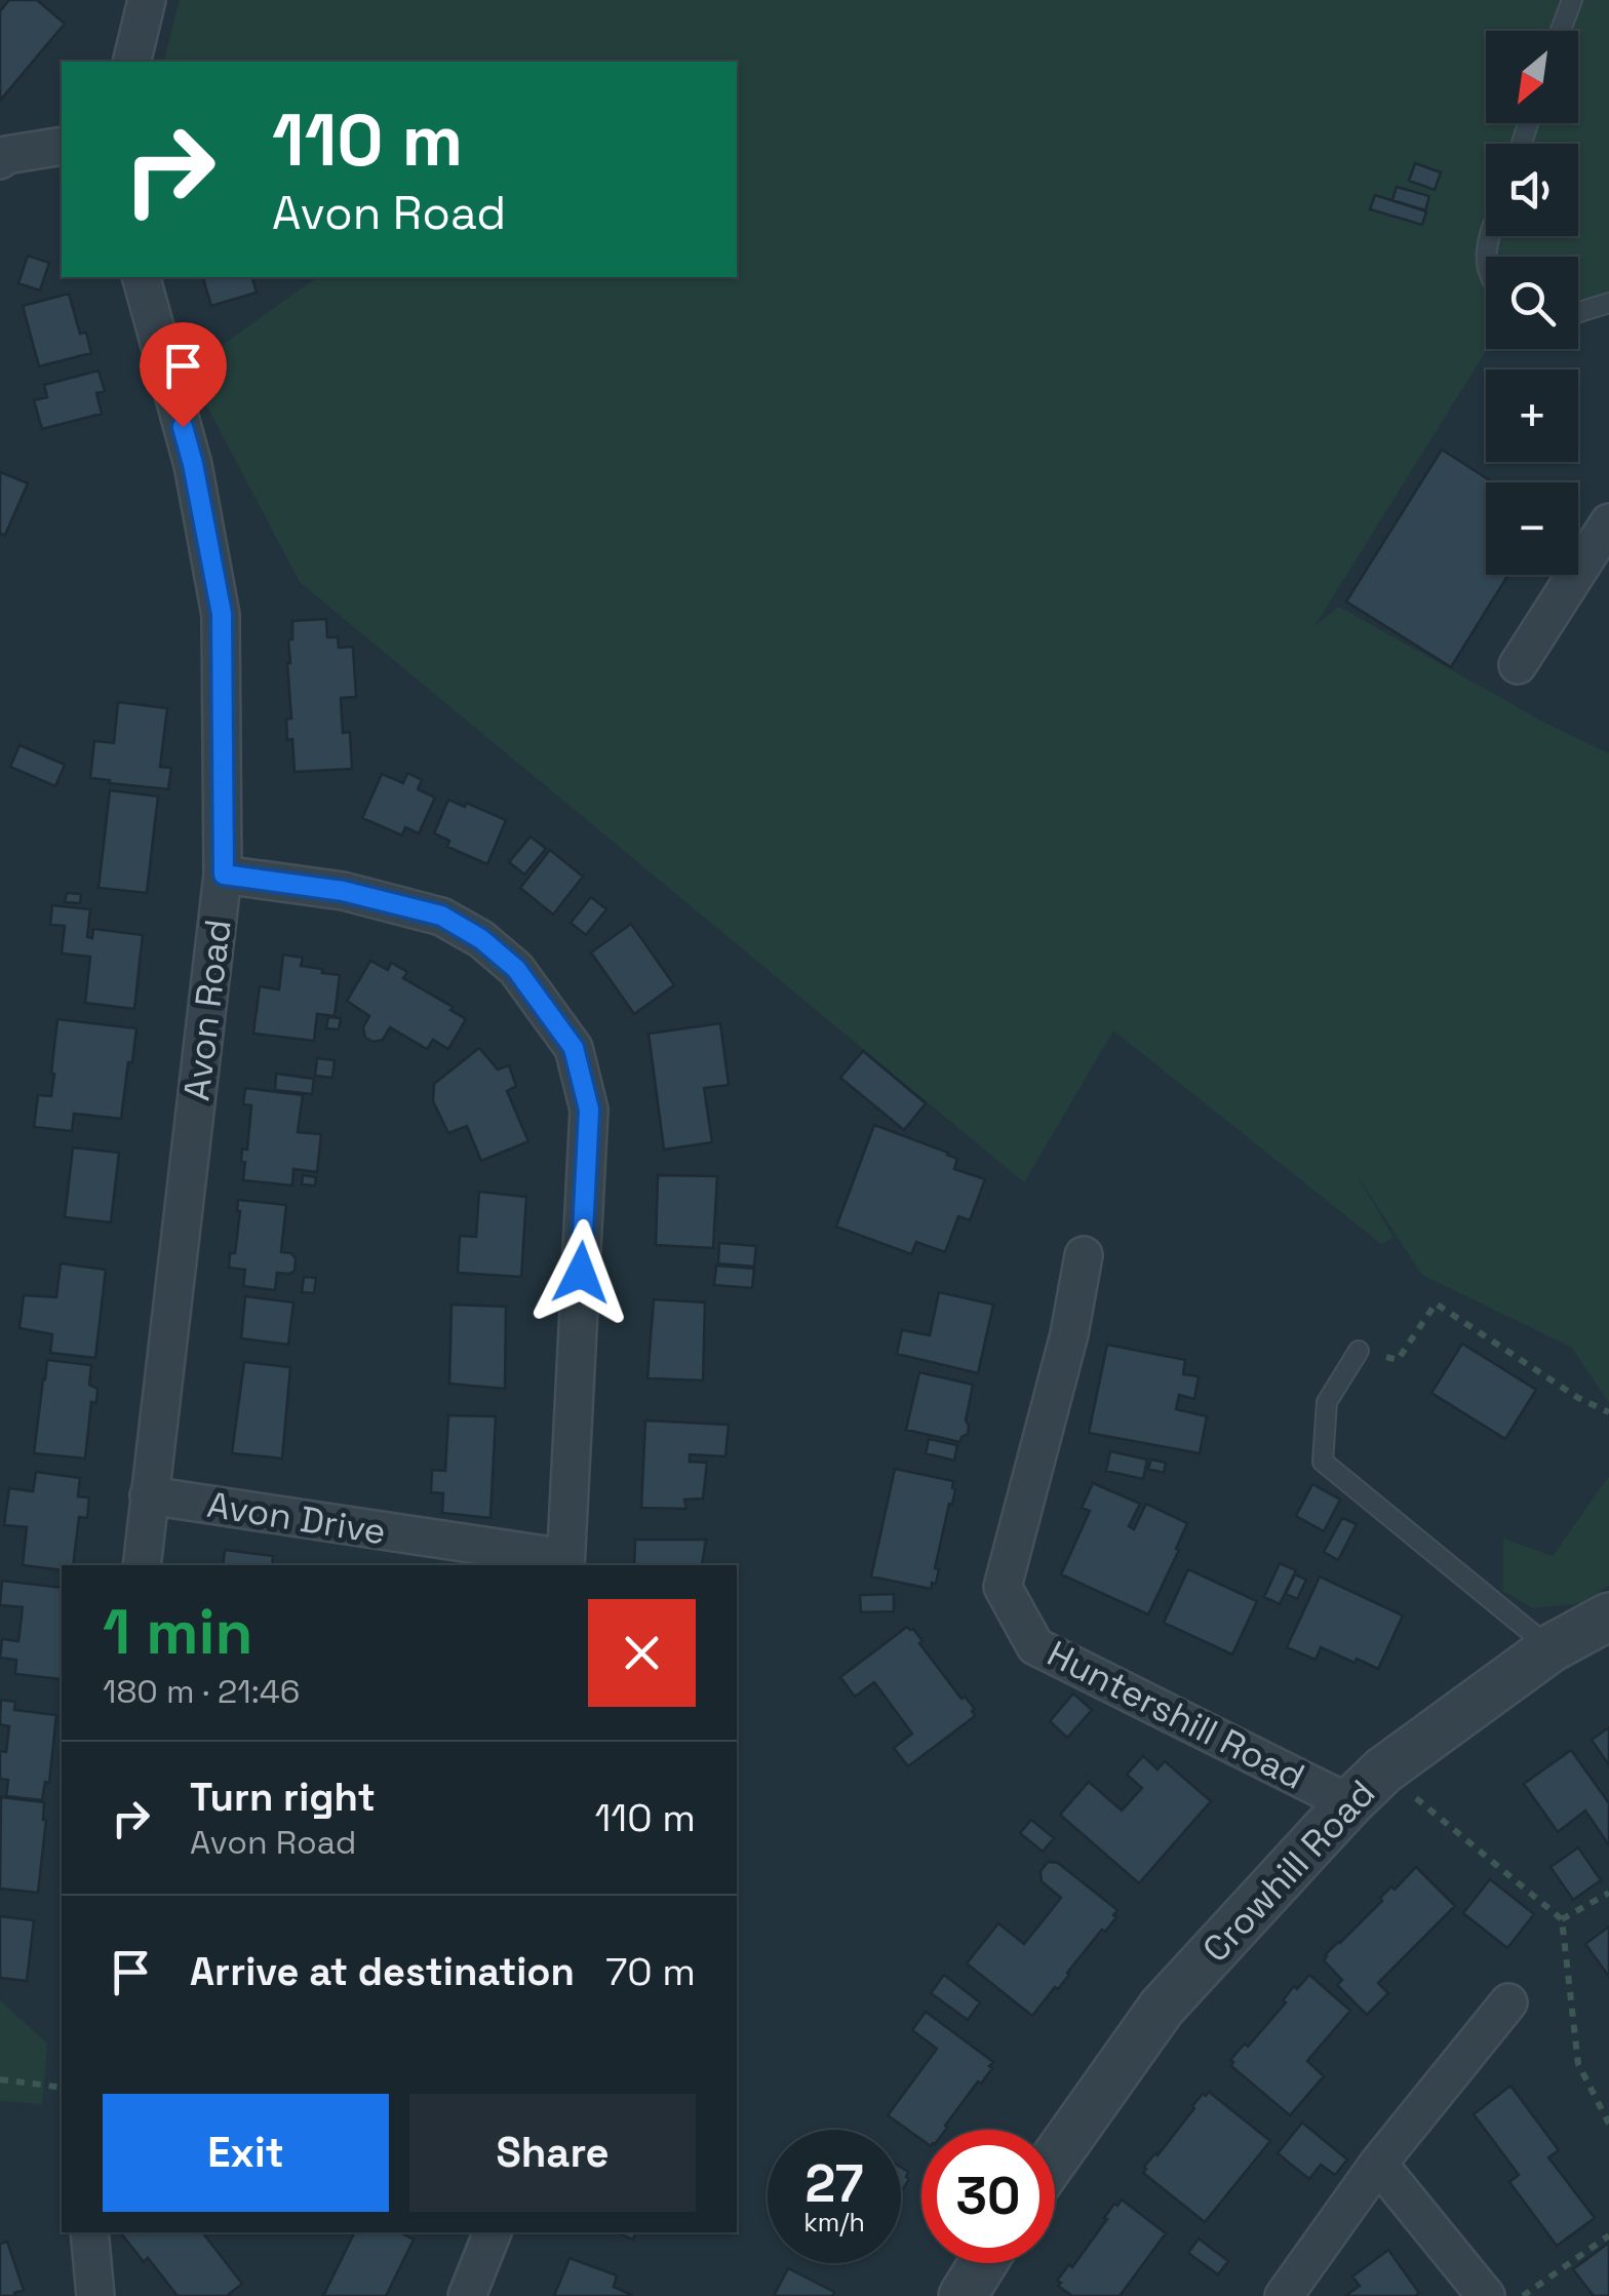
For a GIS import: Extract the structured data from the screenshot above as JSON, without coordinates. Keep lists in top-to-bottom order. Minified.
{"streets":{"street":["Avon Road","Avon Drive","Huntershill Road","Crowhill Road"]},"crossings":[["Avon Road","Avon Drive"],["Huntershill Road","Crowhill Road"]],"north":"bottom left","page":{"map_buttons":["+","−"],"turn":["110 m","Avon Road"],"heading":["1 min","180 m · 21:46"],"list":[{"name":"Turn right","note":"Avon Road","value":"110 m"},{"name":"Arrive at destination","value":"70 m"}],"buttons":["Exit","Share"],"speed":"27 km/h","limit":"30"}}
